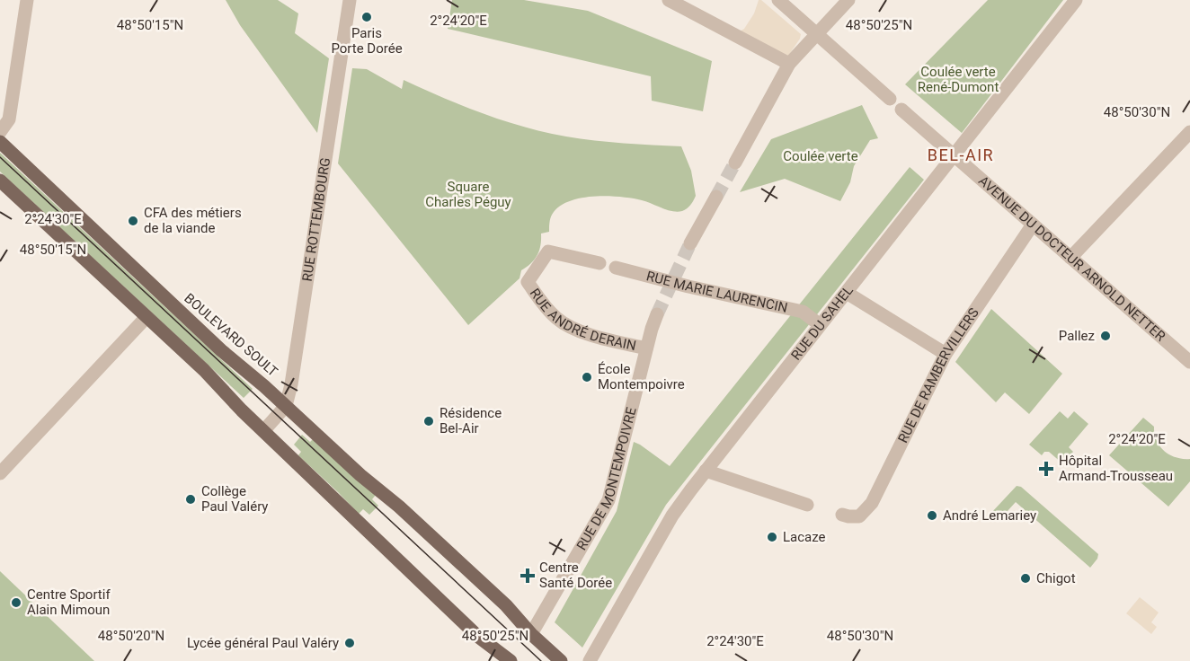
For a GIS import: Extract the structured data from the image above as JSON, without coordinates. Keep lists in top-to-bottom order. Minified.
{"streets":{"main road":["BOULEVARD SOULT"],"street":["RUE ROTTEMBOURG","AVENUE DU DOCTEUR ARNOLD NETTER","RUE MARIE LAURENCIN","RUE ANDRÉ DERAIN","RUE DU SAHEL","RUE DE RAMBERVILLERS","RUE DE MONTEMPOIVRE"]},"crossings":[["RUE ROTTEMBOURG","BOULEVARD SOULT"],["AVENUE DU DOCTEUR ARNOLD NETTER","RUE DU SAHEL"],["AVENUE DU DOCTEUR ARNOLD NETTER","RUE DE RAMBERVILLERS"],["RUE ANDRÉ DERAIN","RUE DE MONTEMPOIVRE"],["BOULEVARD SOULT","RUE DE MONTEMPOIVRE"]],"districts":["BEL-AIR"],"parks":["Coulée verte René-Dumont","Coulée verte","Square Charles Péguy"],"places":{"other":["Paris Porte Dorée","CFA des métiers de la viande","Pallez","École Montempoivre","Résidence Bel-Air","Collège Paul Valéry","André Lemariey","Lacaze","Chigot","Centre Sportif Alain Mimoun","Lycée général Paul Valéry"],"health":["Hôpital Armand-Trousseau","Centre Santé Dorée"]},"coordinates":["2°24'20\"E","48°50'15\"N","48°50'25\"N","48°50'30\"N","2°24'30\"E","48°50'20\"N"]}
